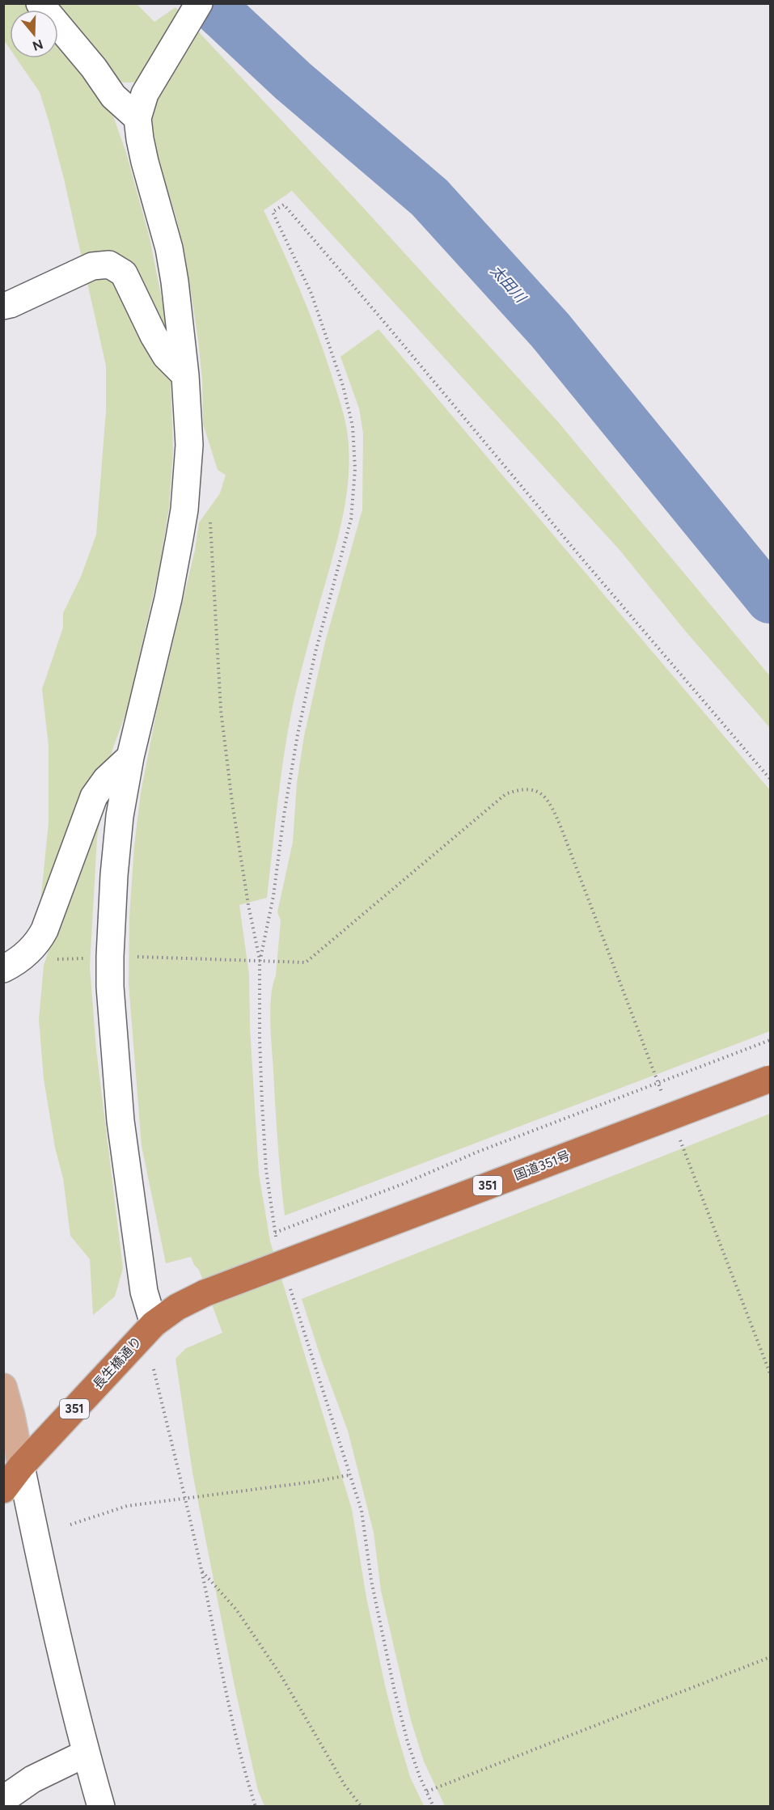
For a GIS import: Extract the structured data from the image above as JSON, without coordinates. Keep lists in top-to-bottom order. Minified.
{"streets":{"highway":["国道351号","351","長生橋通り"]},"crossings":[["国道351号","長生橋通り"]],"water":["太田川"],"north":"bottom"}
